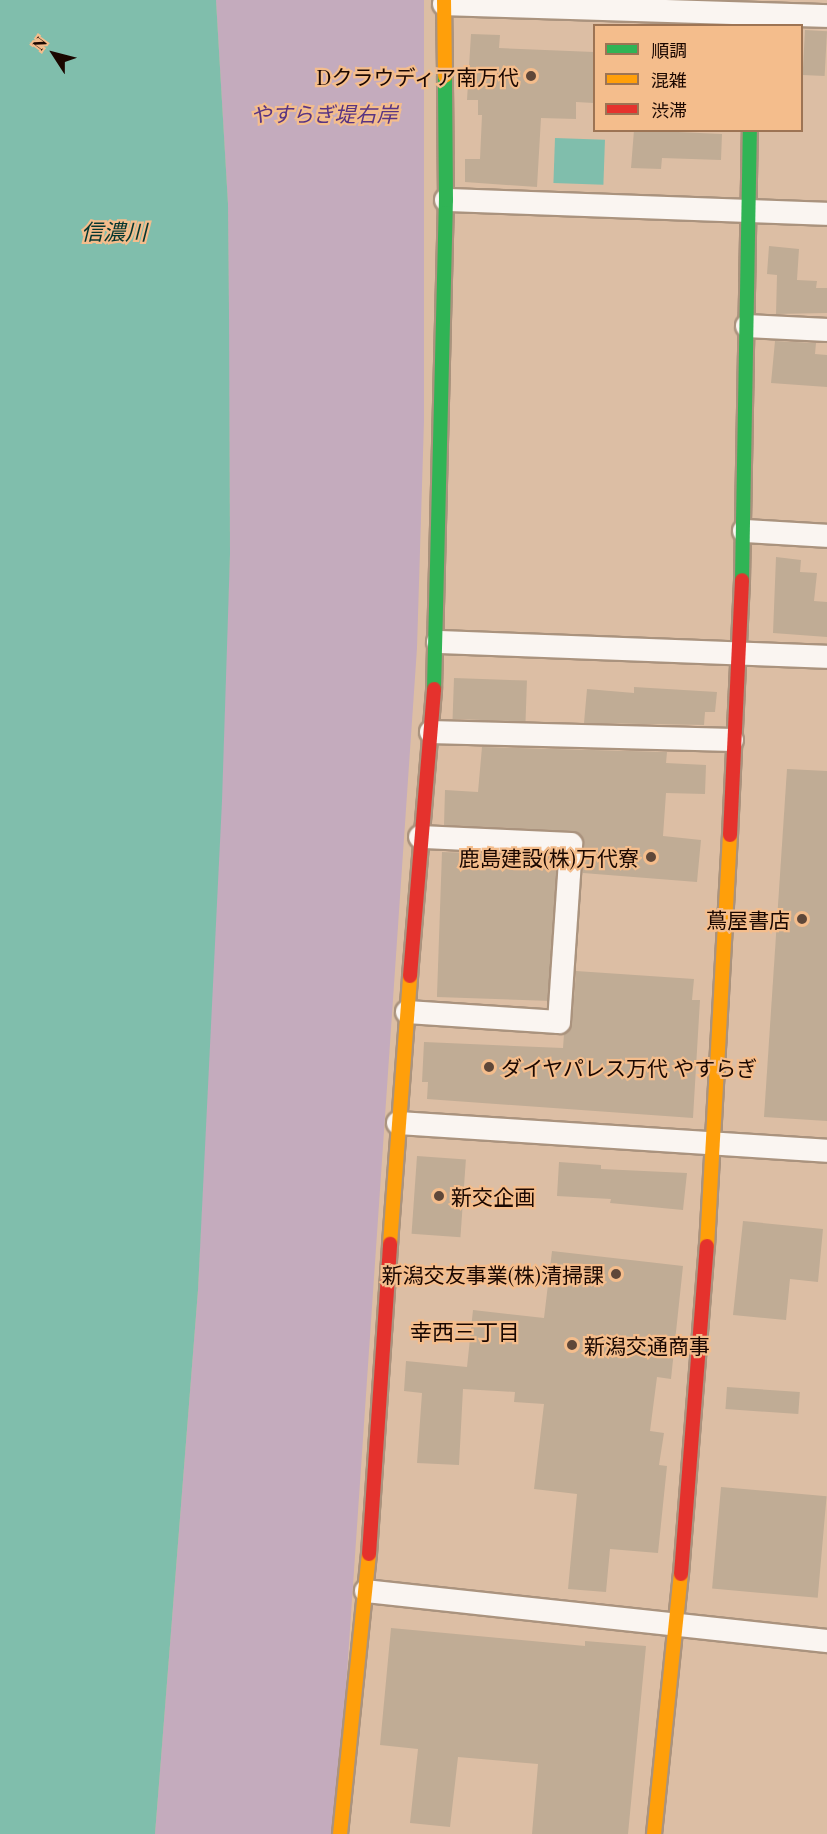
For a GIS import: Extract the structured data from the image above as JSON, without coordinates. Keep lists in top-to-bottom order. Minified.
{"districts":["幸西三丁目"],"water":["信濃川"],"parks":["やすらぎ堤右岸"],"places":["Dクラウディア南万代","鹿島建設(株)万代寮","蔦屋書店","ダイヤパレス万代 やすらぎ","新交企画","新潟交友事業(株)清掃課","新潟交通商事"],"legend":["順調","混雑","渋滞"],"north":"top left"}
